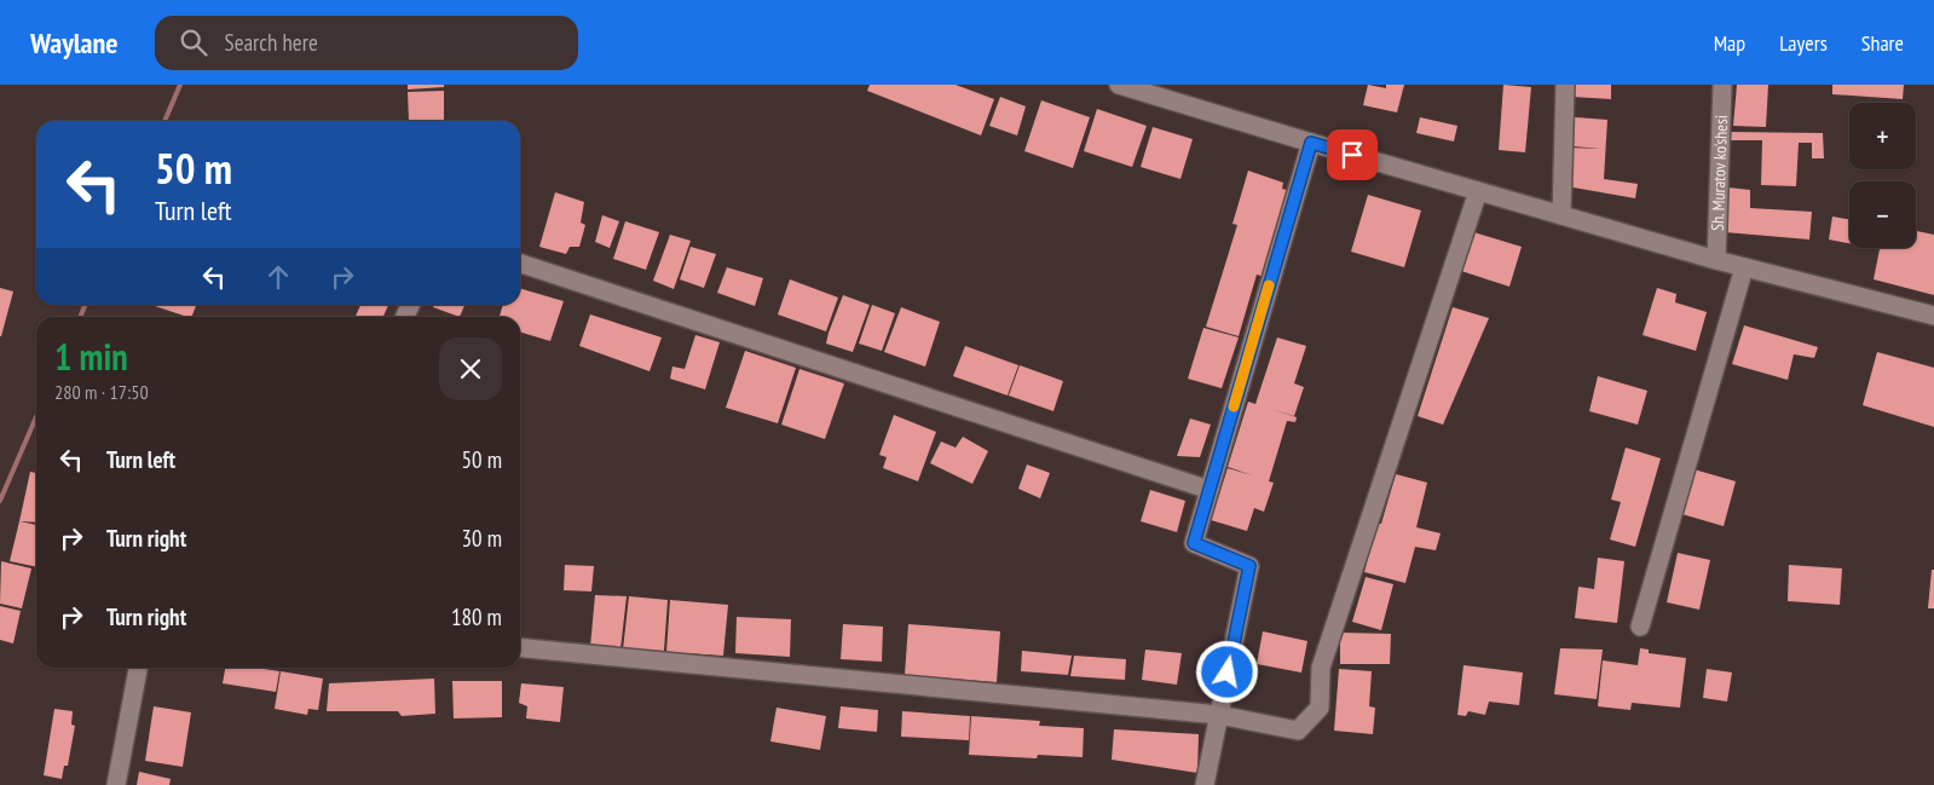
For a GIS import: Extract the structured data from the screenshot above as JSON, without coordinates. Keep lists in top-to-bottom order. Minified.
{"streets":{"street":["Sh. Muratov ko'shesi"]},"page":{"header":"Waylane","search":"Search here","nav":["Map","Layers","Share"],"map_buttons":["+","−"],"turn":["50 m","Turn left"],"heading":["1 min","280 m · 17:50"],"list":[{"name":"Turn left","value":"50 m"},{"name":"Turn right","value":"30 m"},{"name":"Turn right","value":"180 m"}]}}
